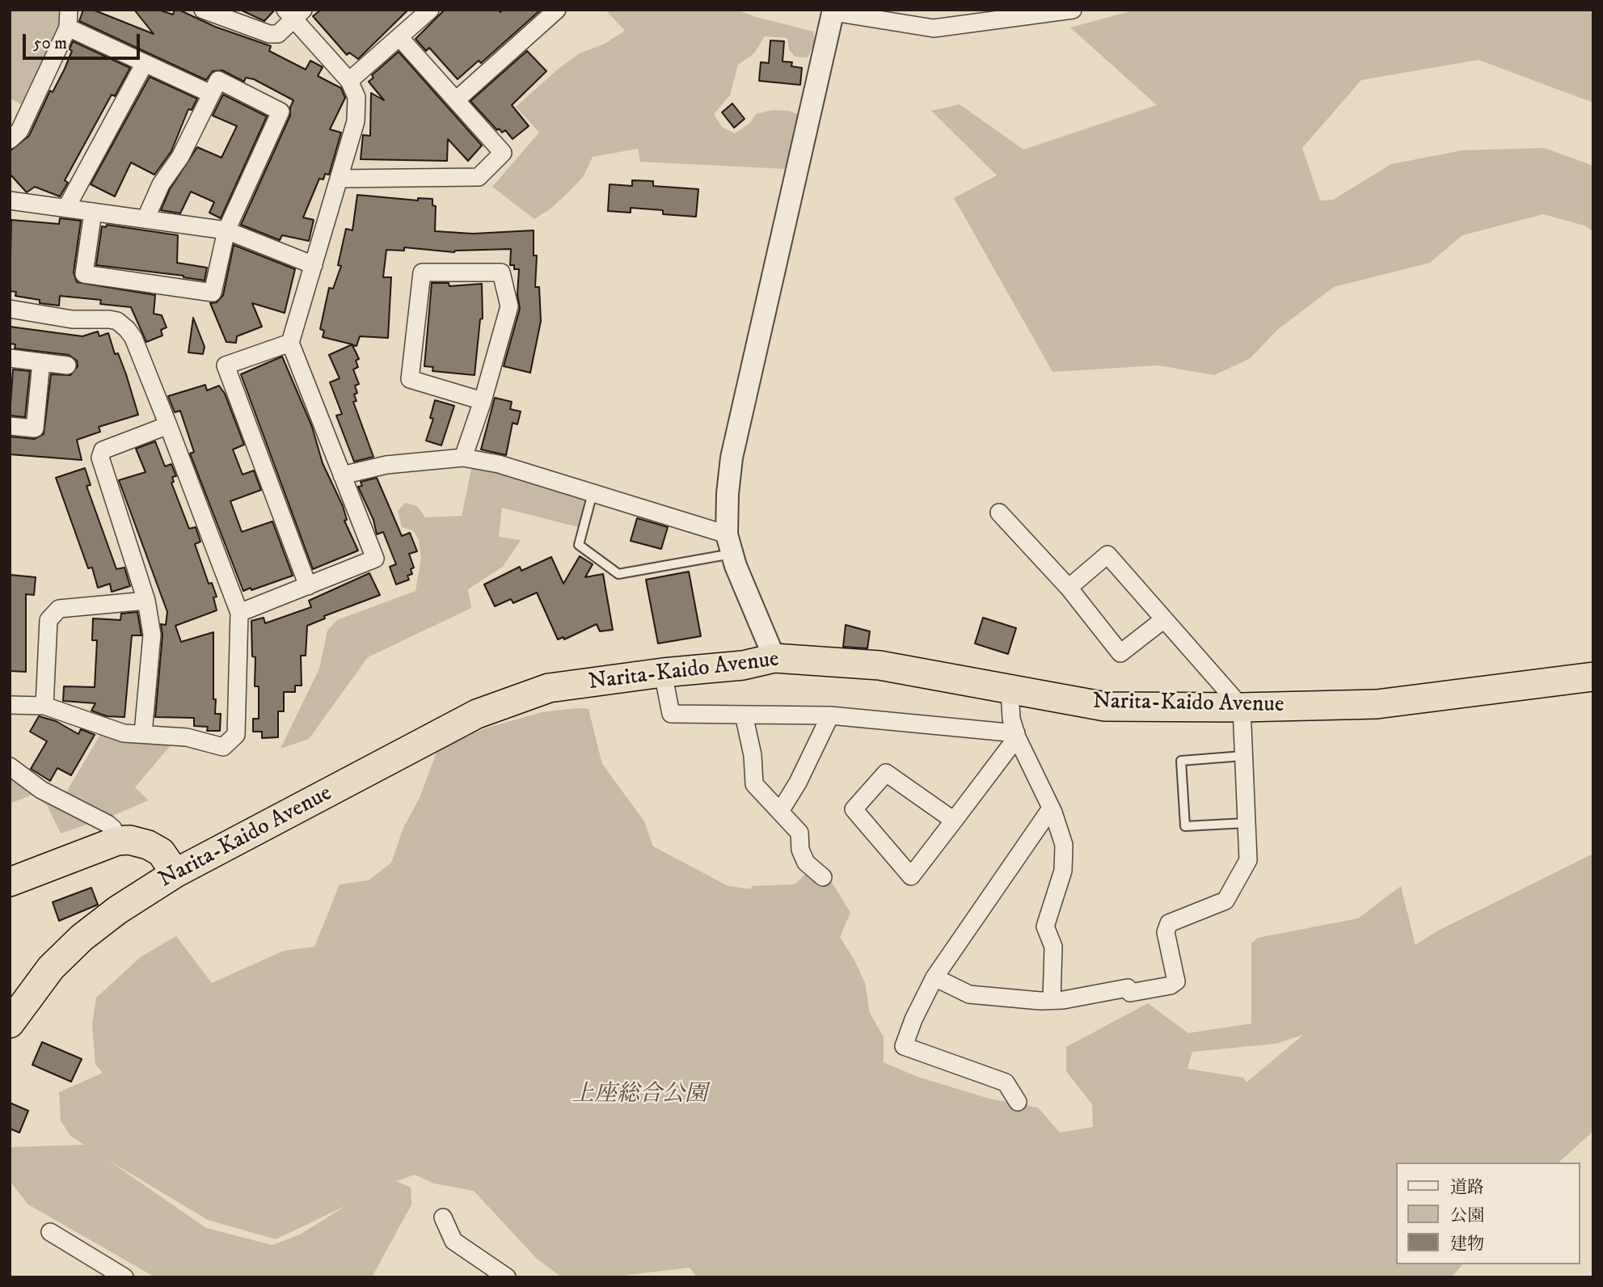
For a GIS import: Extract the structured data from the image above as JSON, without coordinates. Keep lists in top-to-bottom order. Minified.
{"streets":{"highway":["Narita-Kaido Avenue"]},"parks":["上座総合公園"],"legend":["道路","公園","建物"],"scale_bar":"50 m"}
